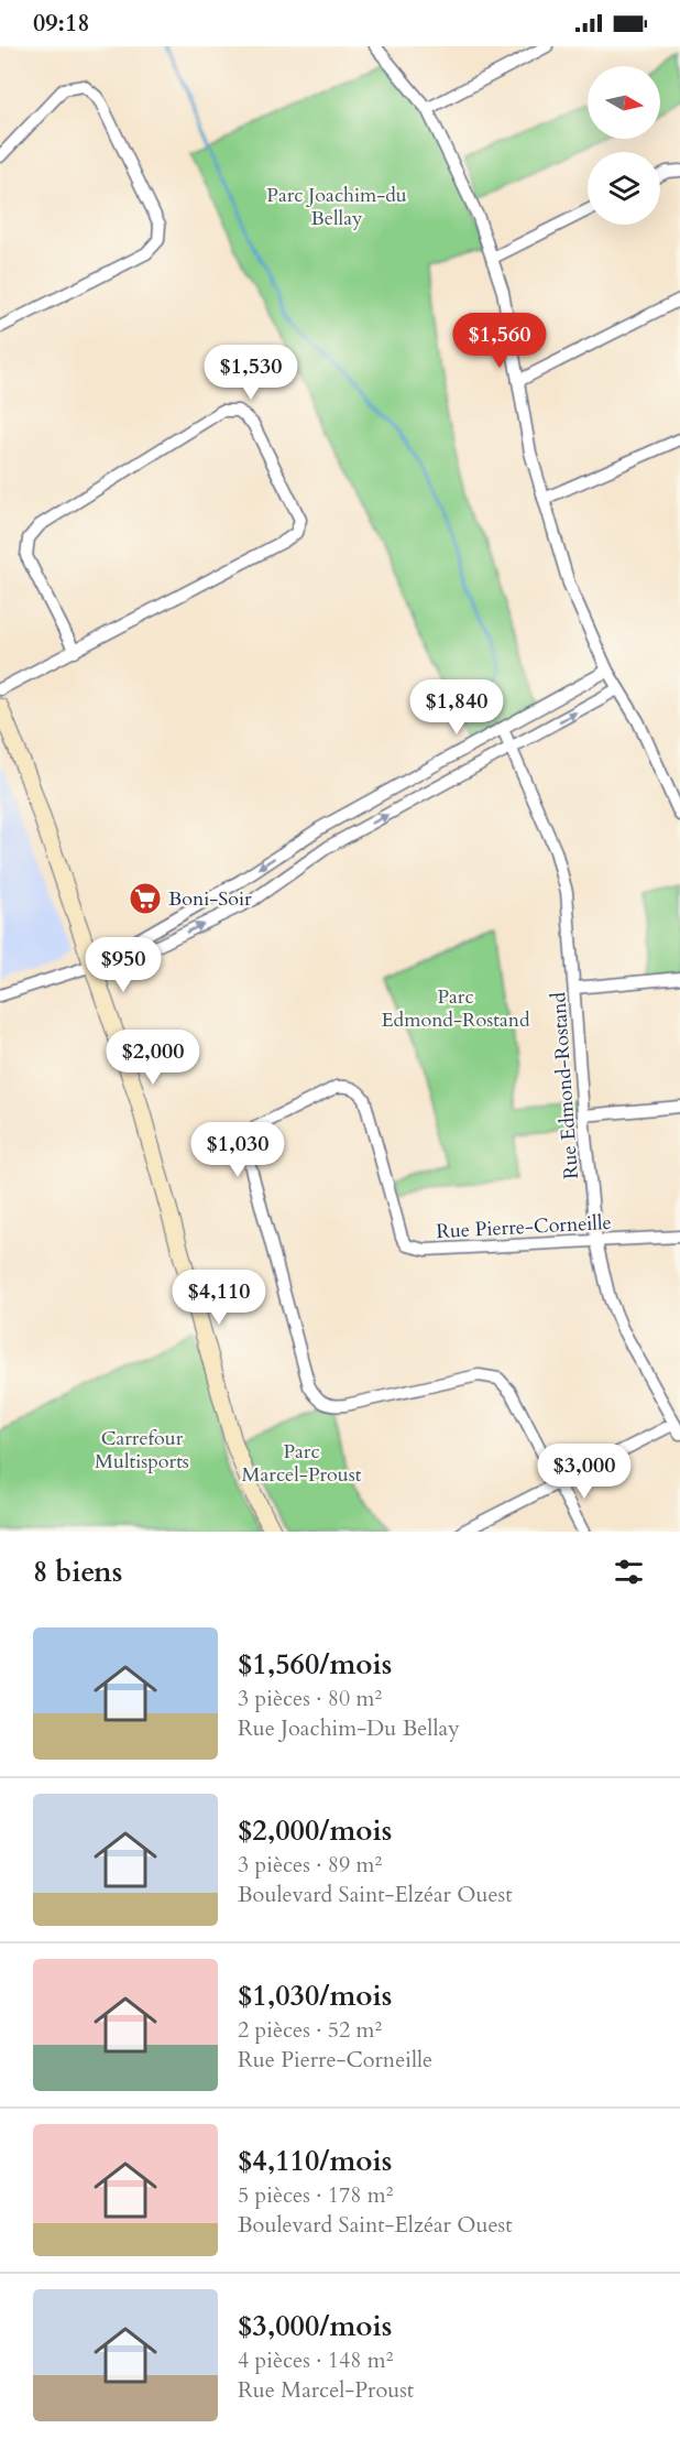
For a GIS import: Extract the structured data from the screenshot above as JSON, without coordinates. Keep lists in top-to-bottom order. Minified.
{"streets":{"street":["Rue Edmond-Rostand","Rue Pierre-Corneille"]},"crossings":[["Rue Edmond-Rostand","Rue Pierre-Corneille"]],"parks":["Parc Joachim-du Bellay","Parc Edmond-Rostand","Carrefour Multisports","Parc Marcel-Proust"],"places":{"supermarket":["Boni-Soir"]},"north":"right","page":{"status":"09:18","price":["$1,560","$1,530","$1,840","$950","$2,000","$1,030","$4,110","$3,000"],"heading":"8 biens","list":[{"name":"$1,560/mois","note":"3 pièces · 80 m² · Rue Joachim-Du Bellay"},{"name":"$2,000/mois","note":"3 pièces · 89 m² · Boulevard Saint-Elzéar Ouest"},{"name":"$1,030/mois","note":"2 pièces · 52 m² · Rue Pierre-Corneille"},{"name":"$4,110/mois","note":"5 pièces · 178 m² · Boulevard Saint-Elzéar Ouest"},{"name":"$3,000/mois","note":"4 pièces · 148 m² · Rue Marcel-Proust"}]}}
